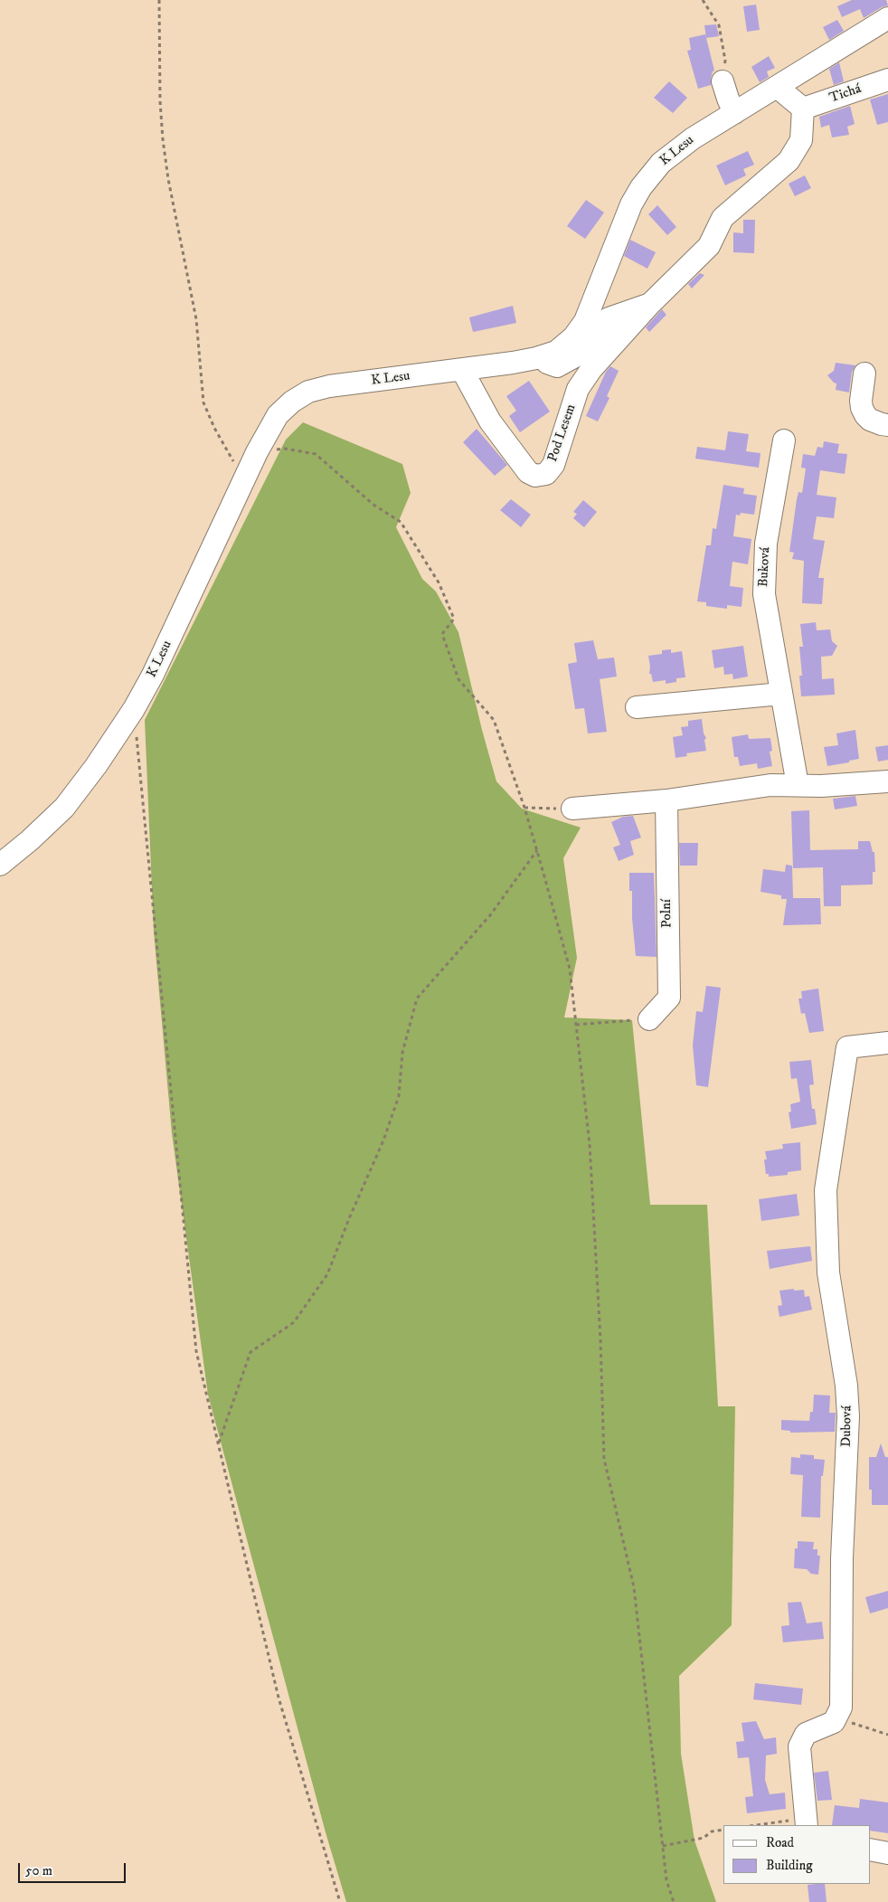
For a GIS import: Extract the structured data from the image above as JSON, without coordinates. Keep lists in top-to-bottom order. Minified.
{"streets":{"street":["Tichá","K Lesu","Pod Lesem","Buková","Polní","Dubová"]},"crossings":[["Tichá","Pod Lesem"],["K Lesu","Pod Lesem"]],"legend":["Road","Building"],"scale_bar":"50 m"}
